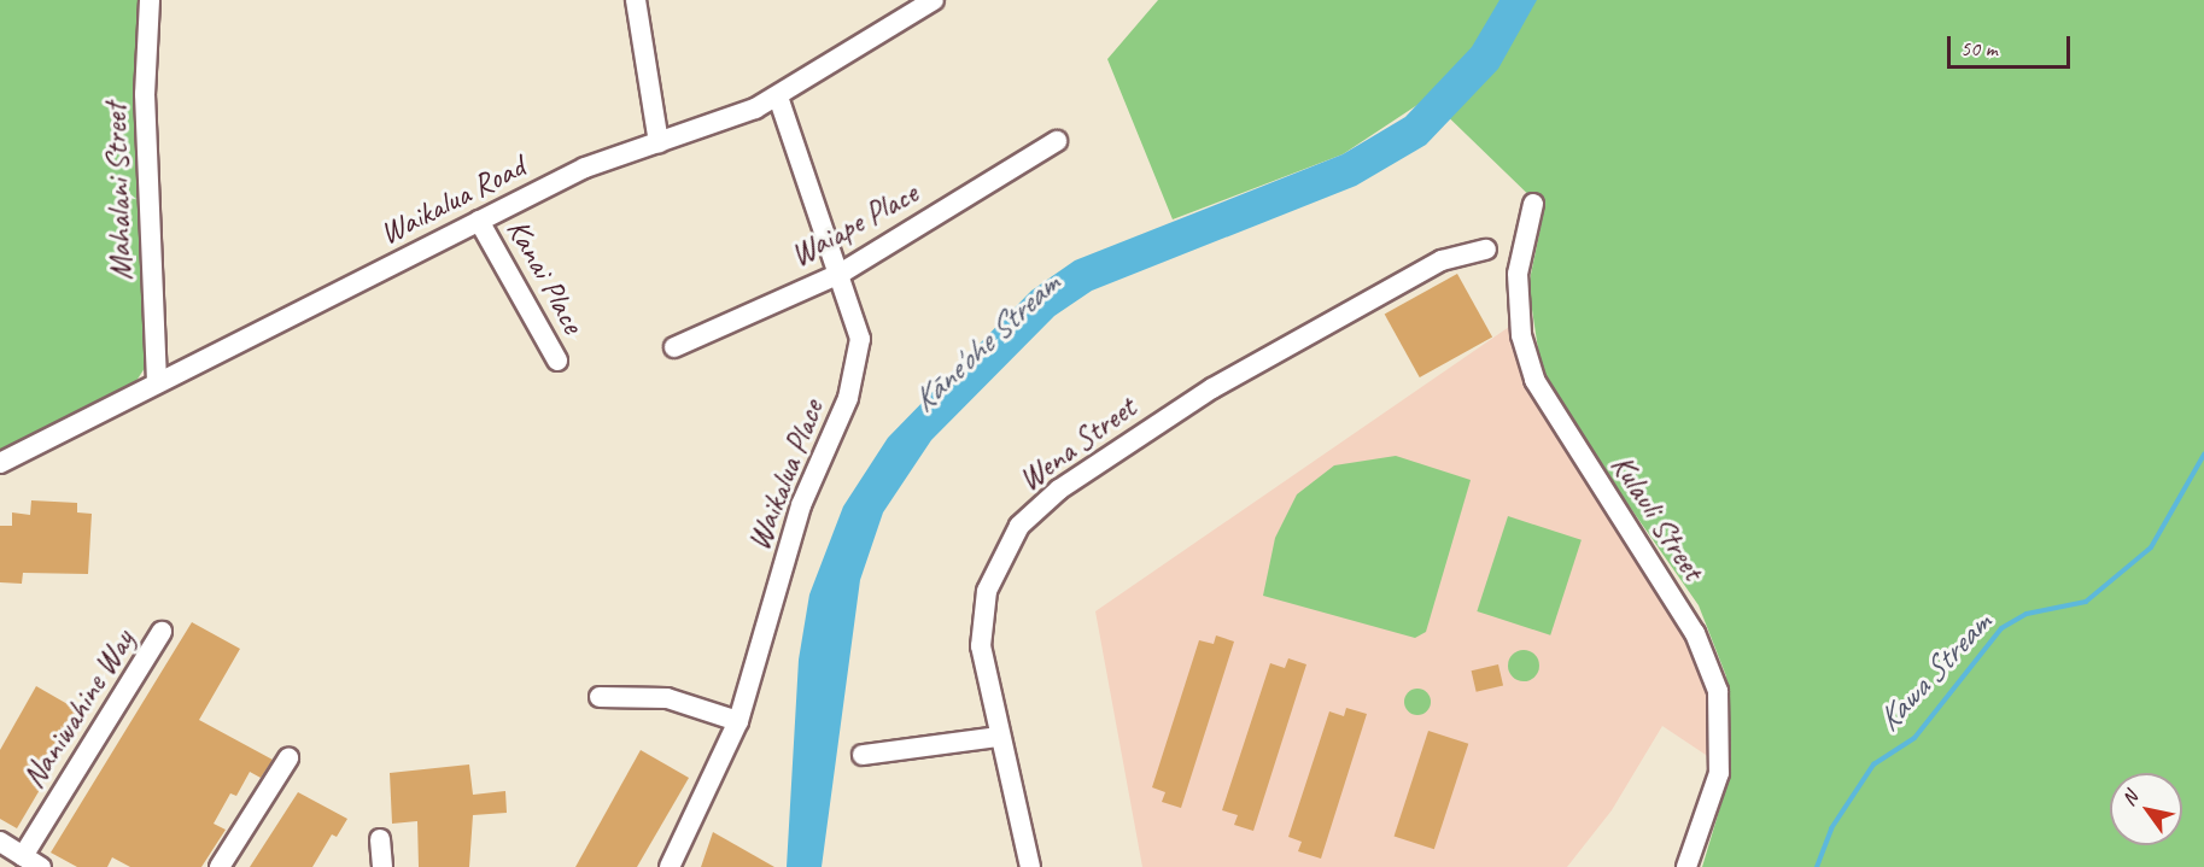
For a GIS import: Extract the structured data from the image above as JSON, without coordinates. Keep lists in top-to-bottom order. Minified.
{"streets":{"street":["Mahalani Street","Waikalua Road","Waiape Place","Kanai Place","Wena Street","Waikalua Place","Kulauli Street","Naniwahine Way"]},"crossings":[["Mahalani Street","Waikalua Road"],["Waikalua Road","Kanai Place"],["Waikalua Road","Waikalua Place"],["Waiape Place","Waikalua Place"]],"water":["Kāne'ohe Stream","Kawa Stream"],"scale_bar":"50 m","north":"top left"}
